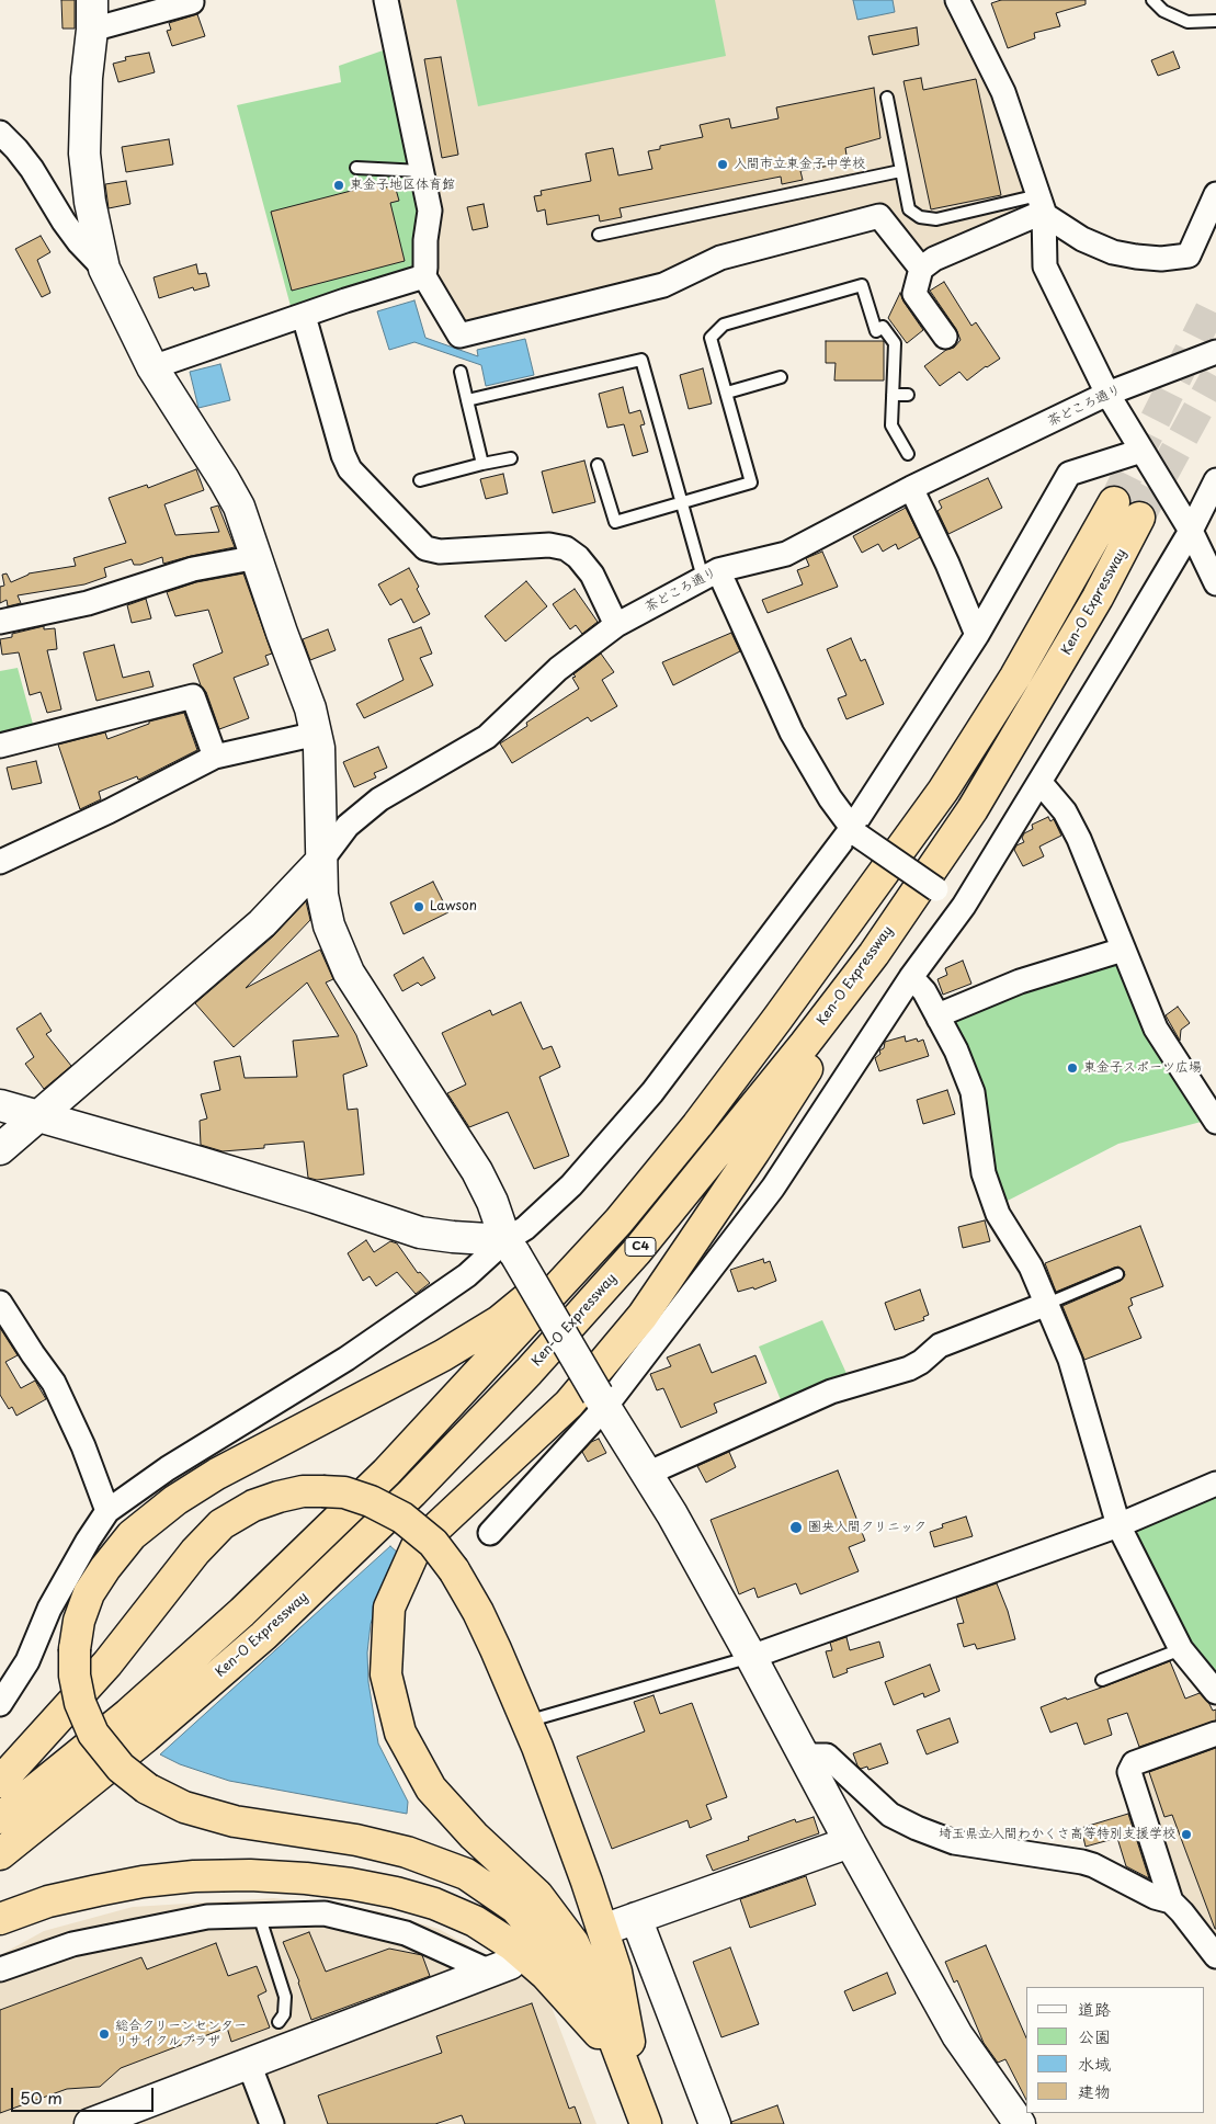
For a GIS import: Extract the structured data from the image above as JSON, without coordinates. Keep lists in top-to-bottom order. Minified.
{"streets":{"highway":["Ken-O Expressway","C4"],"street":["茶どころ通り"]},"places":["入間市立東金子中学校","東金子地区体育館","Lawson","東金子スポーツ広場","圏央入間クリニック","埼玉県立入間わかくさ高等特別支援学校","総合クリーンセンター リサイクルプラザ"],"legend":["道路","公園","水域","建物"],"scale_bar":"50 m"}
